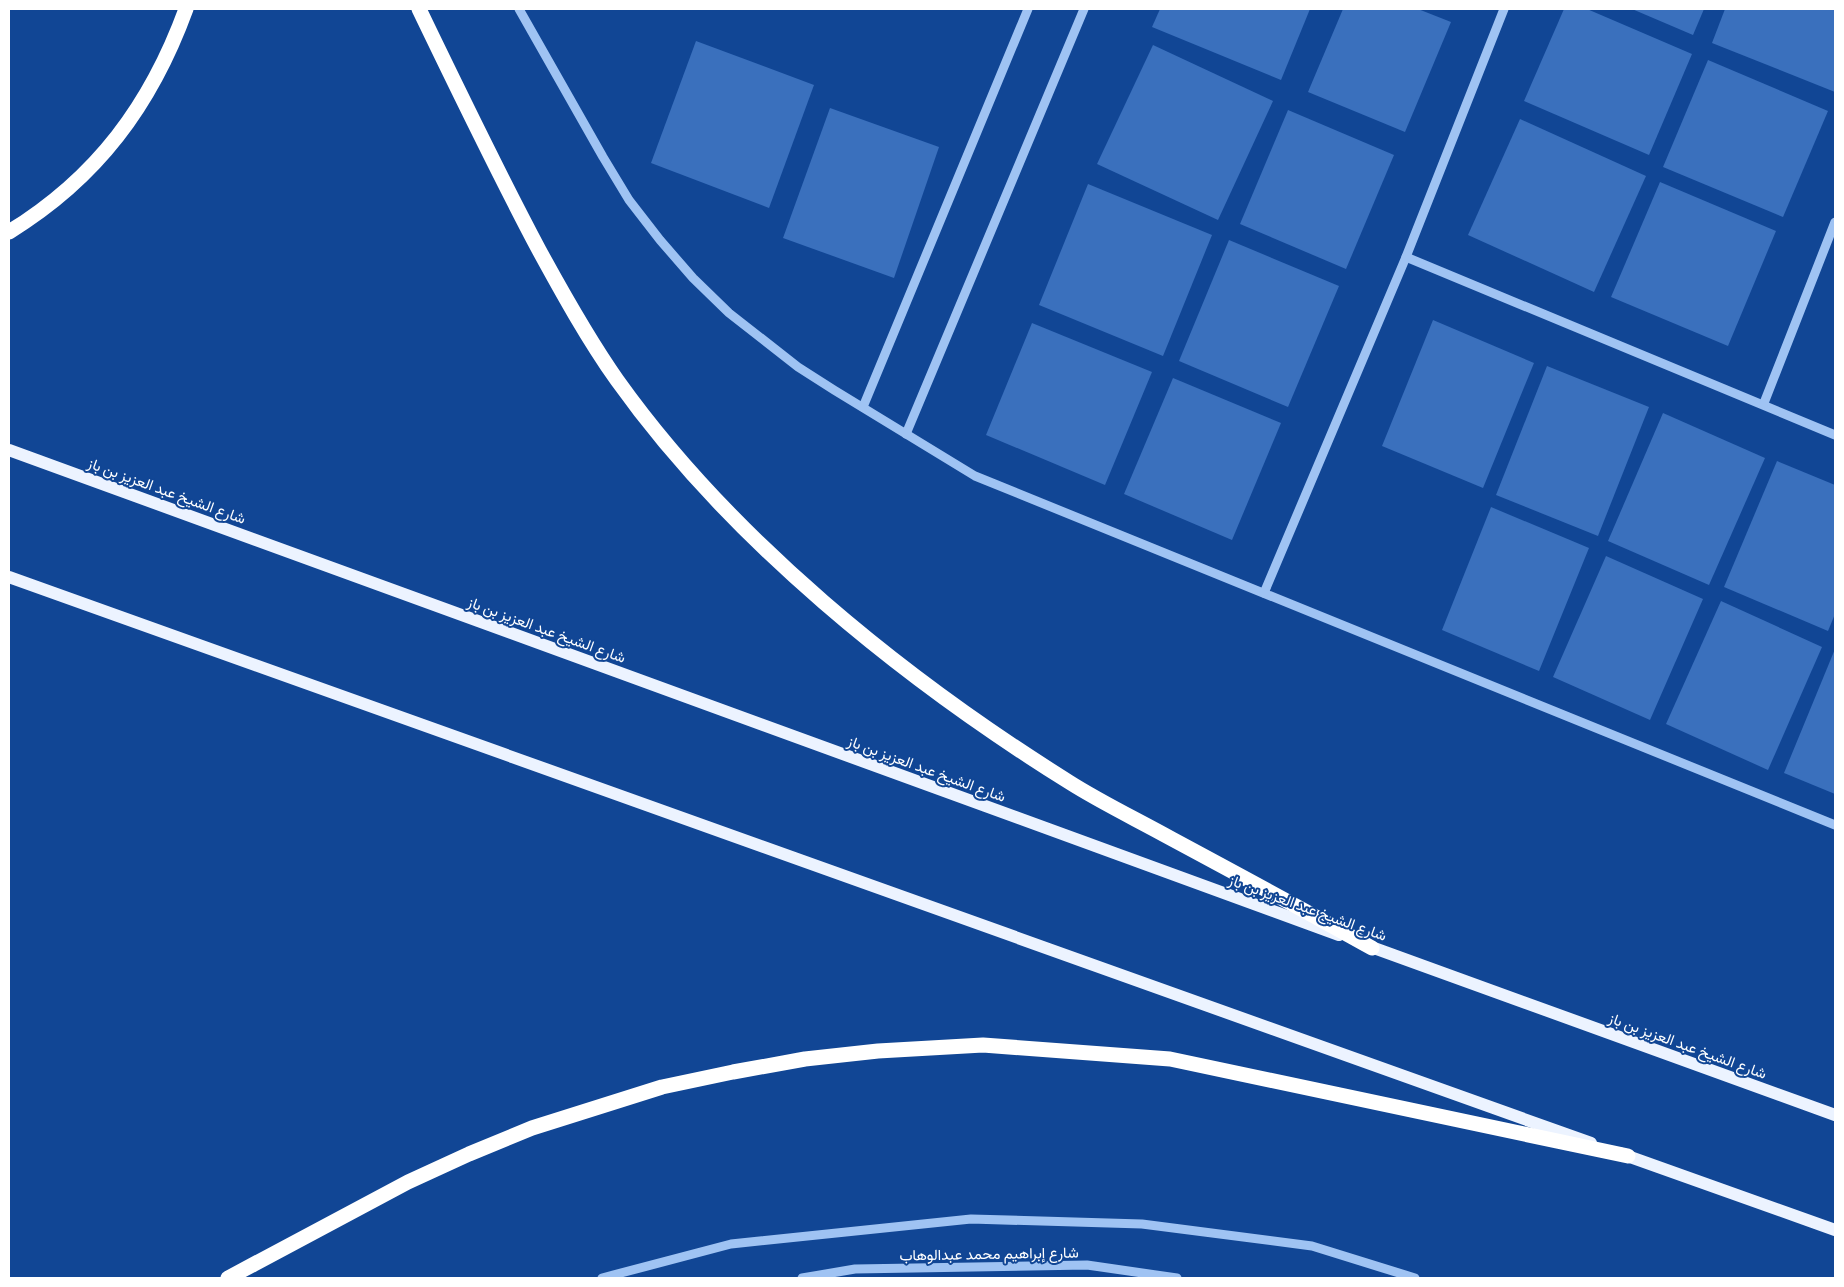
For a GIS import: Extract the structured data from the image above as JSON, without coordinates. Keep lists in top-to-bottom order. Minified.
{"streets":{"main road":["شارع الشيخ عبد العزيز بن باز"],"street":["شارع إبراهيم محمد عبدالوهاب"]}}
